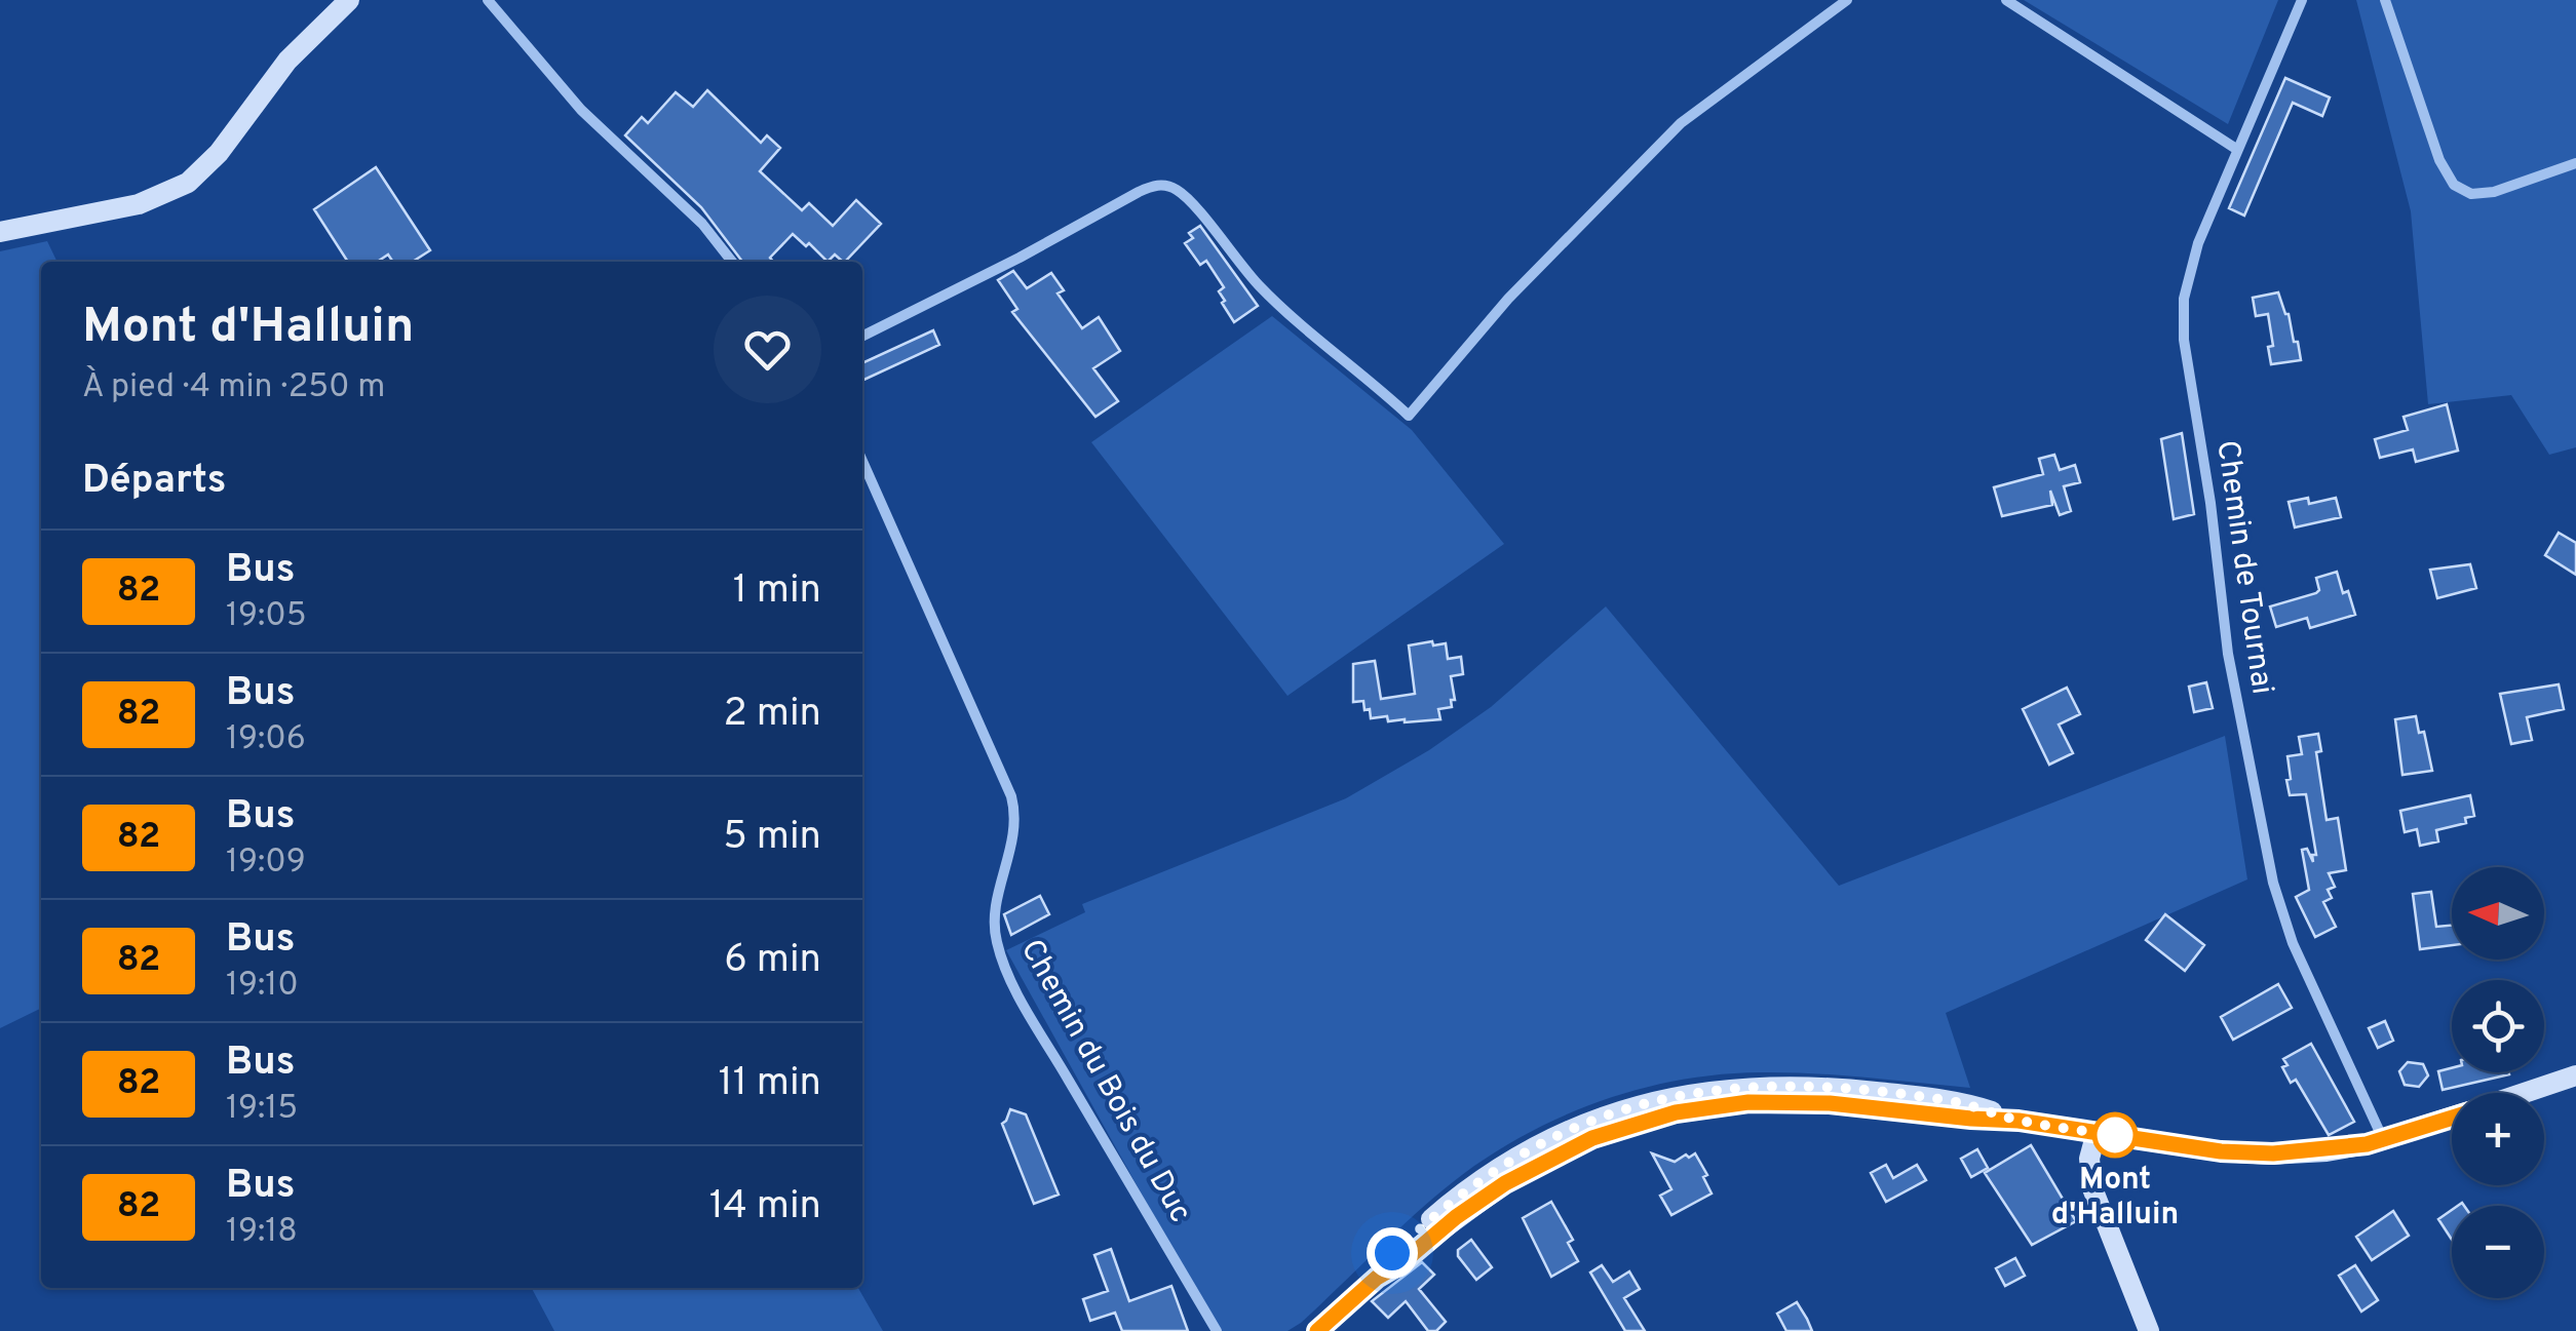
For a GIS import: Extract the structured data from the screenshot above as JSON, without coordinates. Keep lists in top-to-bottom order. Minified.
{"streets":{"street":["Chemin de Tournai","Chemin du Bois du Duc"]},"places":["Mont d'Halluin"],"lines":["bus line 82"],"north":"left","page":{"heading":[["Mont d'Halluin","À pied · 4 min · 250 m"],"Départs"],"list":[{"mark":"82","name":"Bus","note":"19:05","value":"1 min"},{"mark":"82","name":"Bus","note":"19:06","value":"2 min"},{"mark":"82","name":"Bus","note":"19:09","value":"5 min"},{"mark":"82","name":"Bus","note":"19:10","value":"6 min"},{"mark":"82","name":"Bus","note":"19:15","value":"11 min"},{"mark":"82","name":"Bus","note":"19:18","value":"14 min"}],"map_buttons":["+","−"]}}
